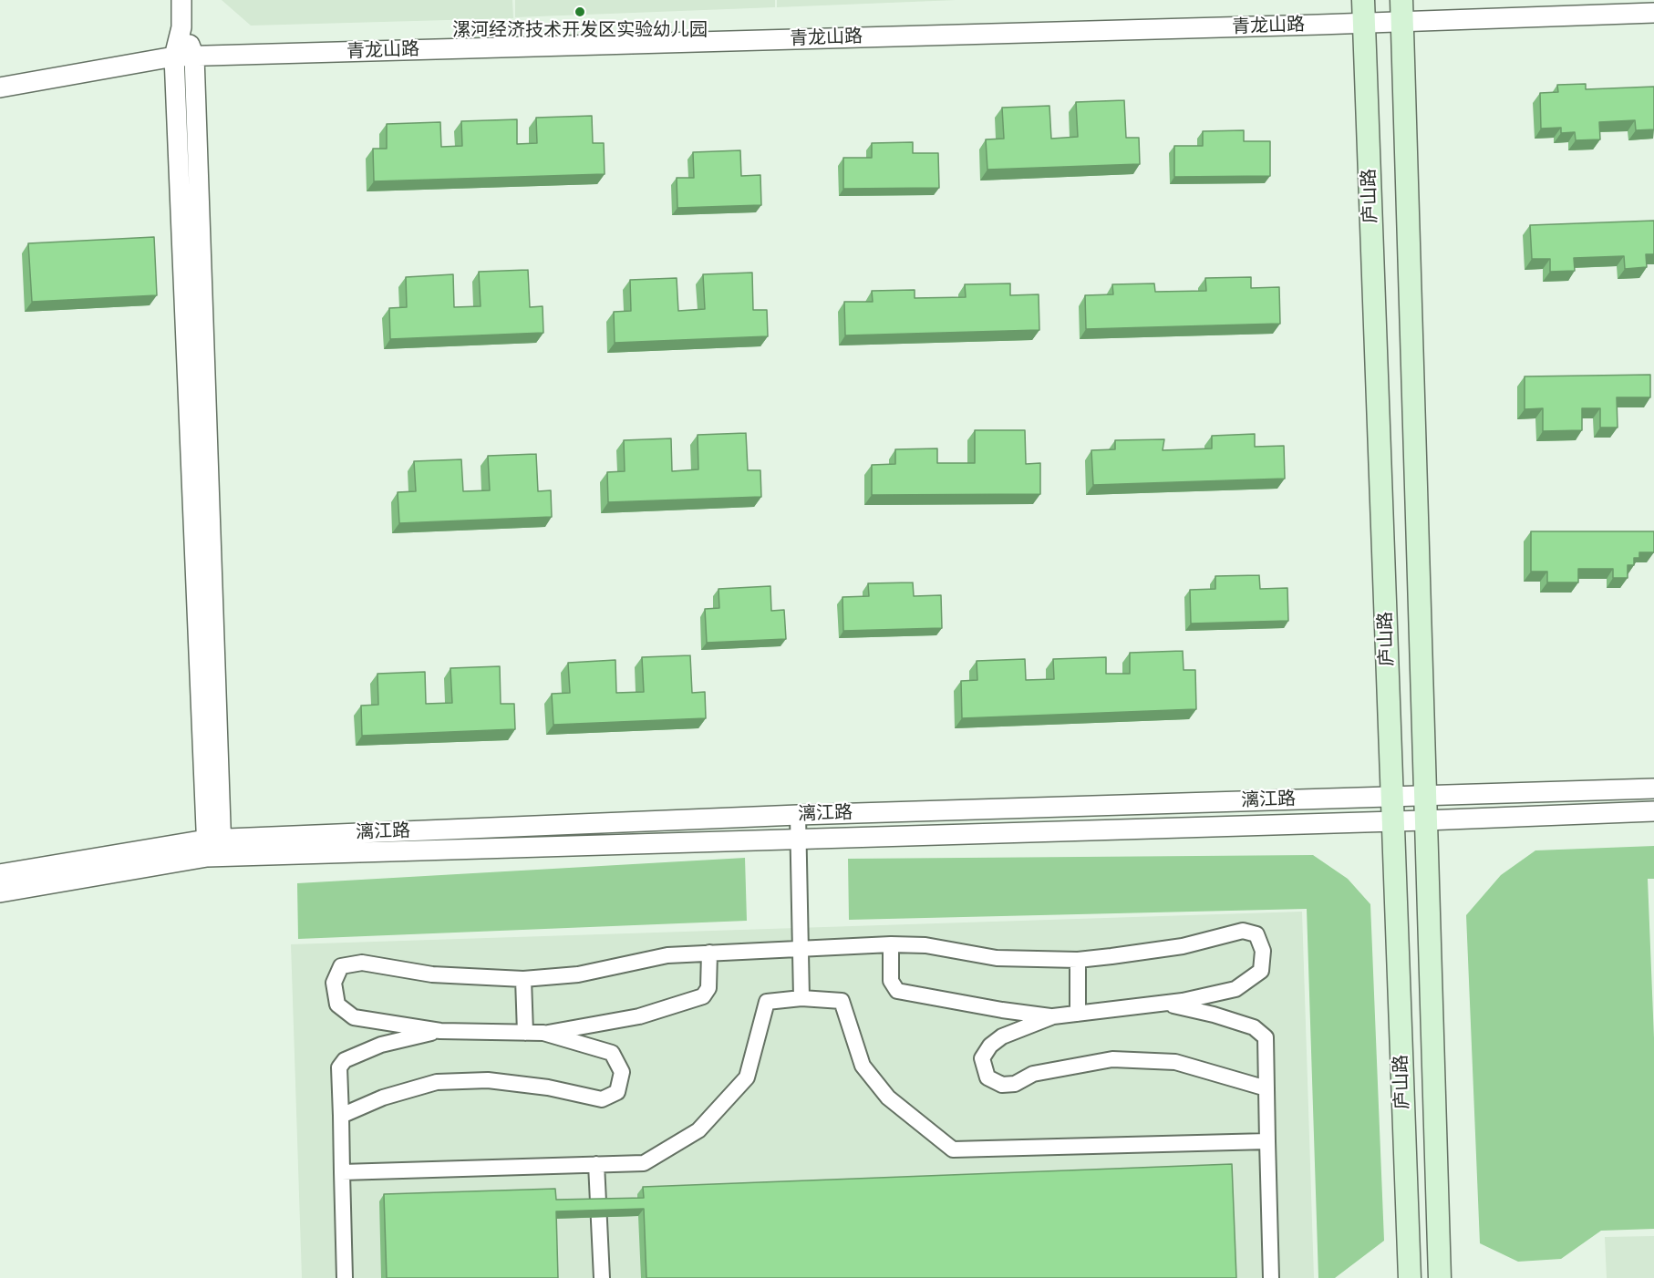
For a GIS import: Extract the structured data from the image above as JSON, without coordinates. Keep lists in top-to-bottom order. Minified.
{"streets":{"main road":["庐山路"],"street":["青龙山路","漓江路"]},"crossings":[["青龙山路","庐山路"],["庐山路","漓江路"]],"places":["漯河经济技术开发区实验幼儿园"]}
